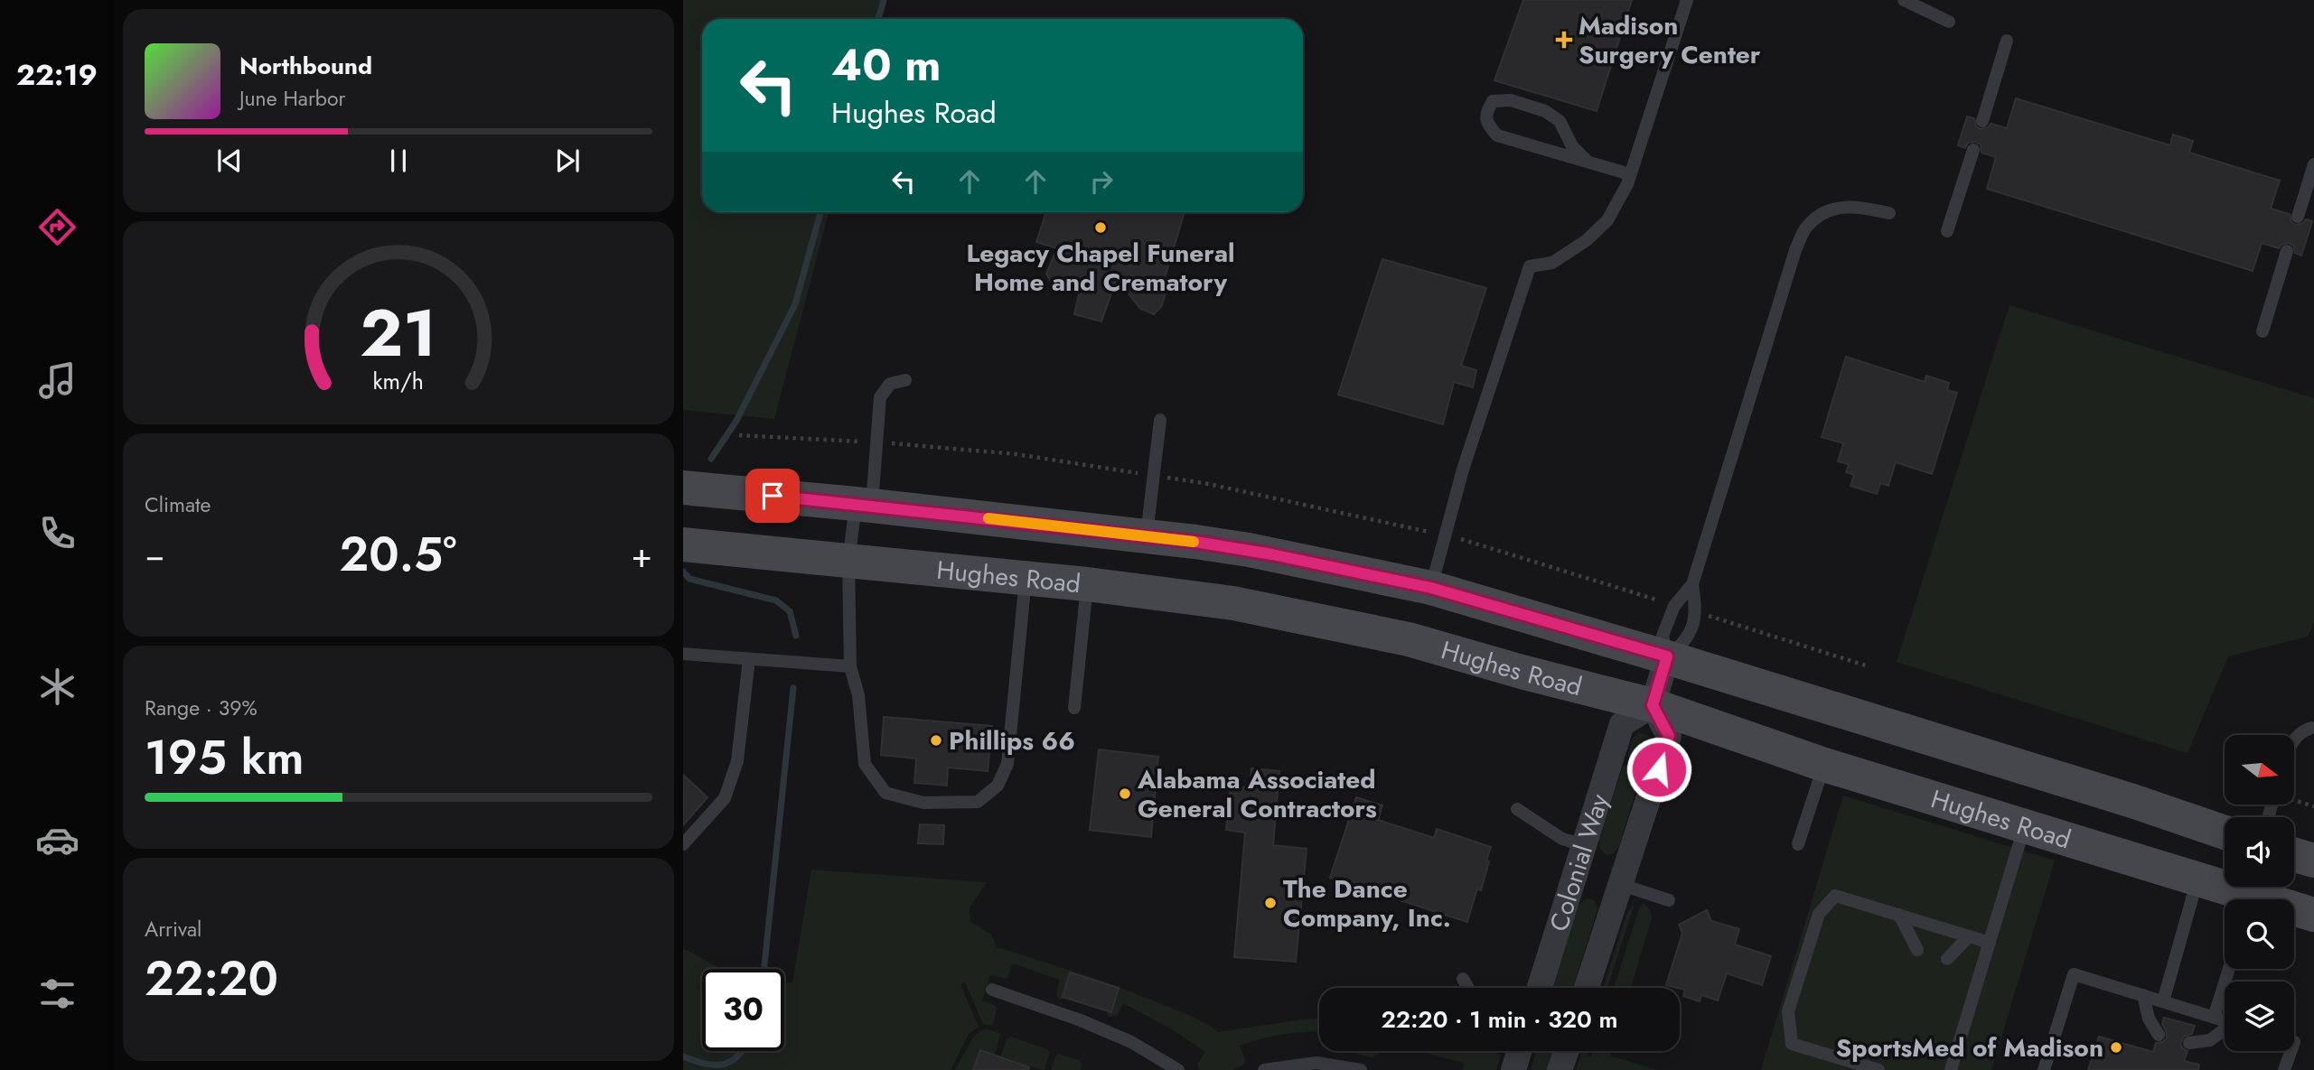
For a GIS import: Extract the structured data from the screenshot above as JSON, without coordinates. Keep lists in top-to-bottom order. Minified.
{"streets":{"main road":["Hughes Road"],"street":["Colonial Way"]},"crossings":[["Hughes Road","Colonial Way"]],"places":{"health":["Madison Surgery Center"],"other":["Legacy Chapel Funeral Home and Crematory","Phillips 66","Alabama Associated General Contractors","The Dance Company, Inc.","SportsMed of Madison"]},"north":"right","page":{"tabs":"22:19","turn":["40 m","Hughes Road"],"song":["Northbound","June Harbor"],"tile":["Climate",["Range · 39%","195 km"],["Arrival","22:20"]],"heat":["−","20.5°","+"],"limit":"30","trip":"22:20 · 1 min · 320 m","gauge":["21","km/h"]}}
